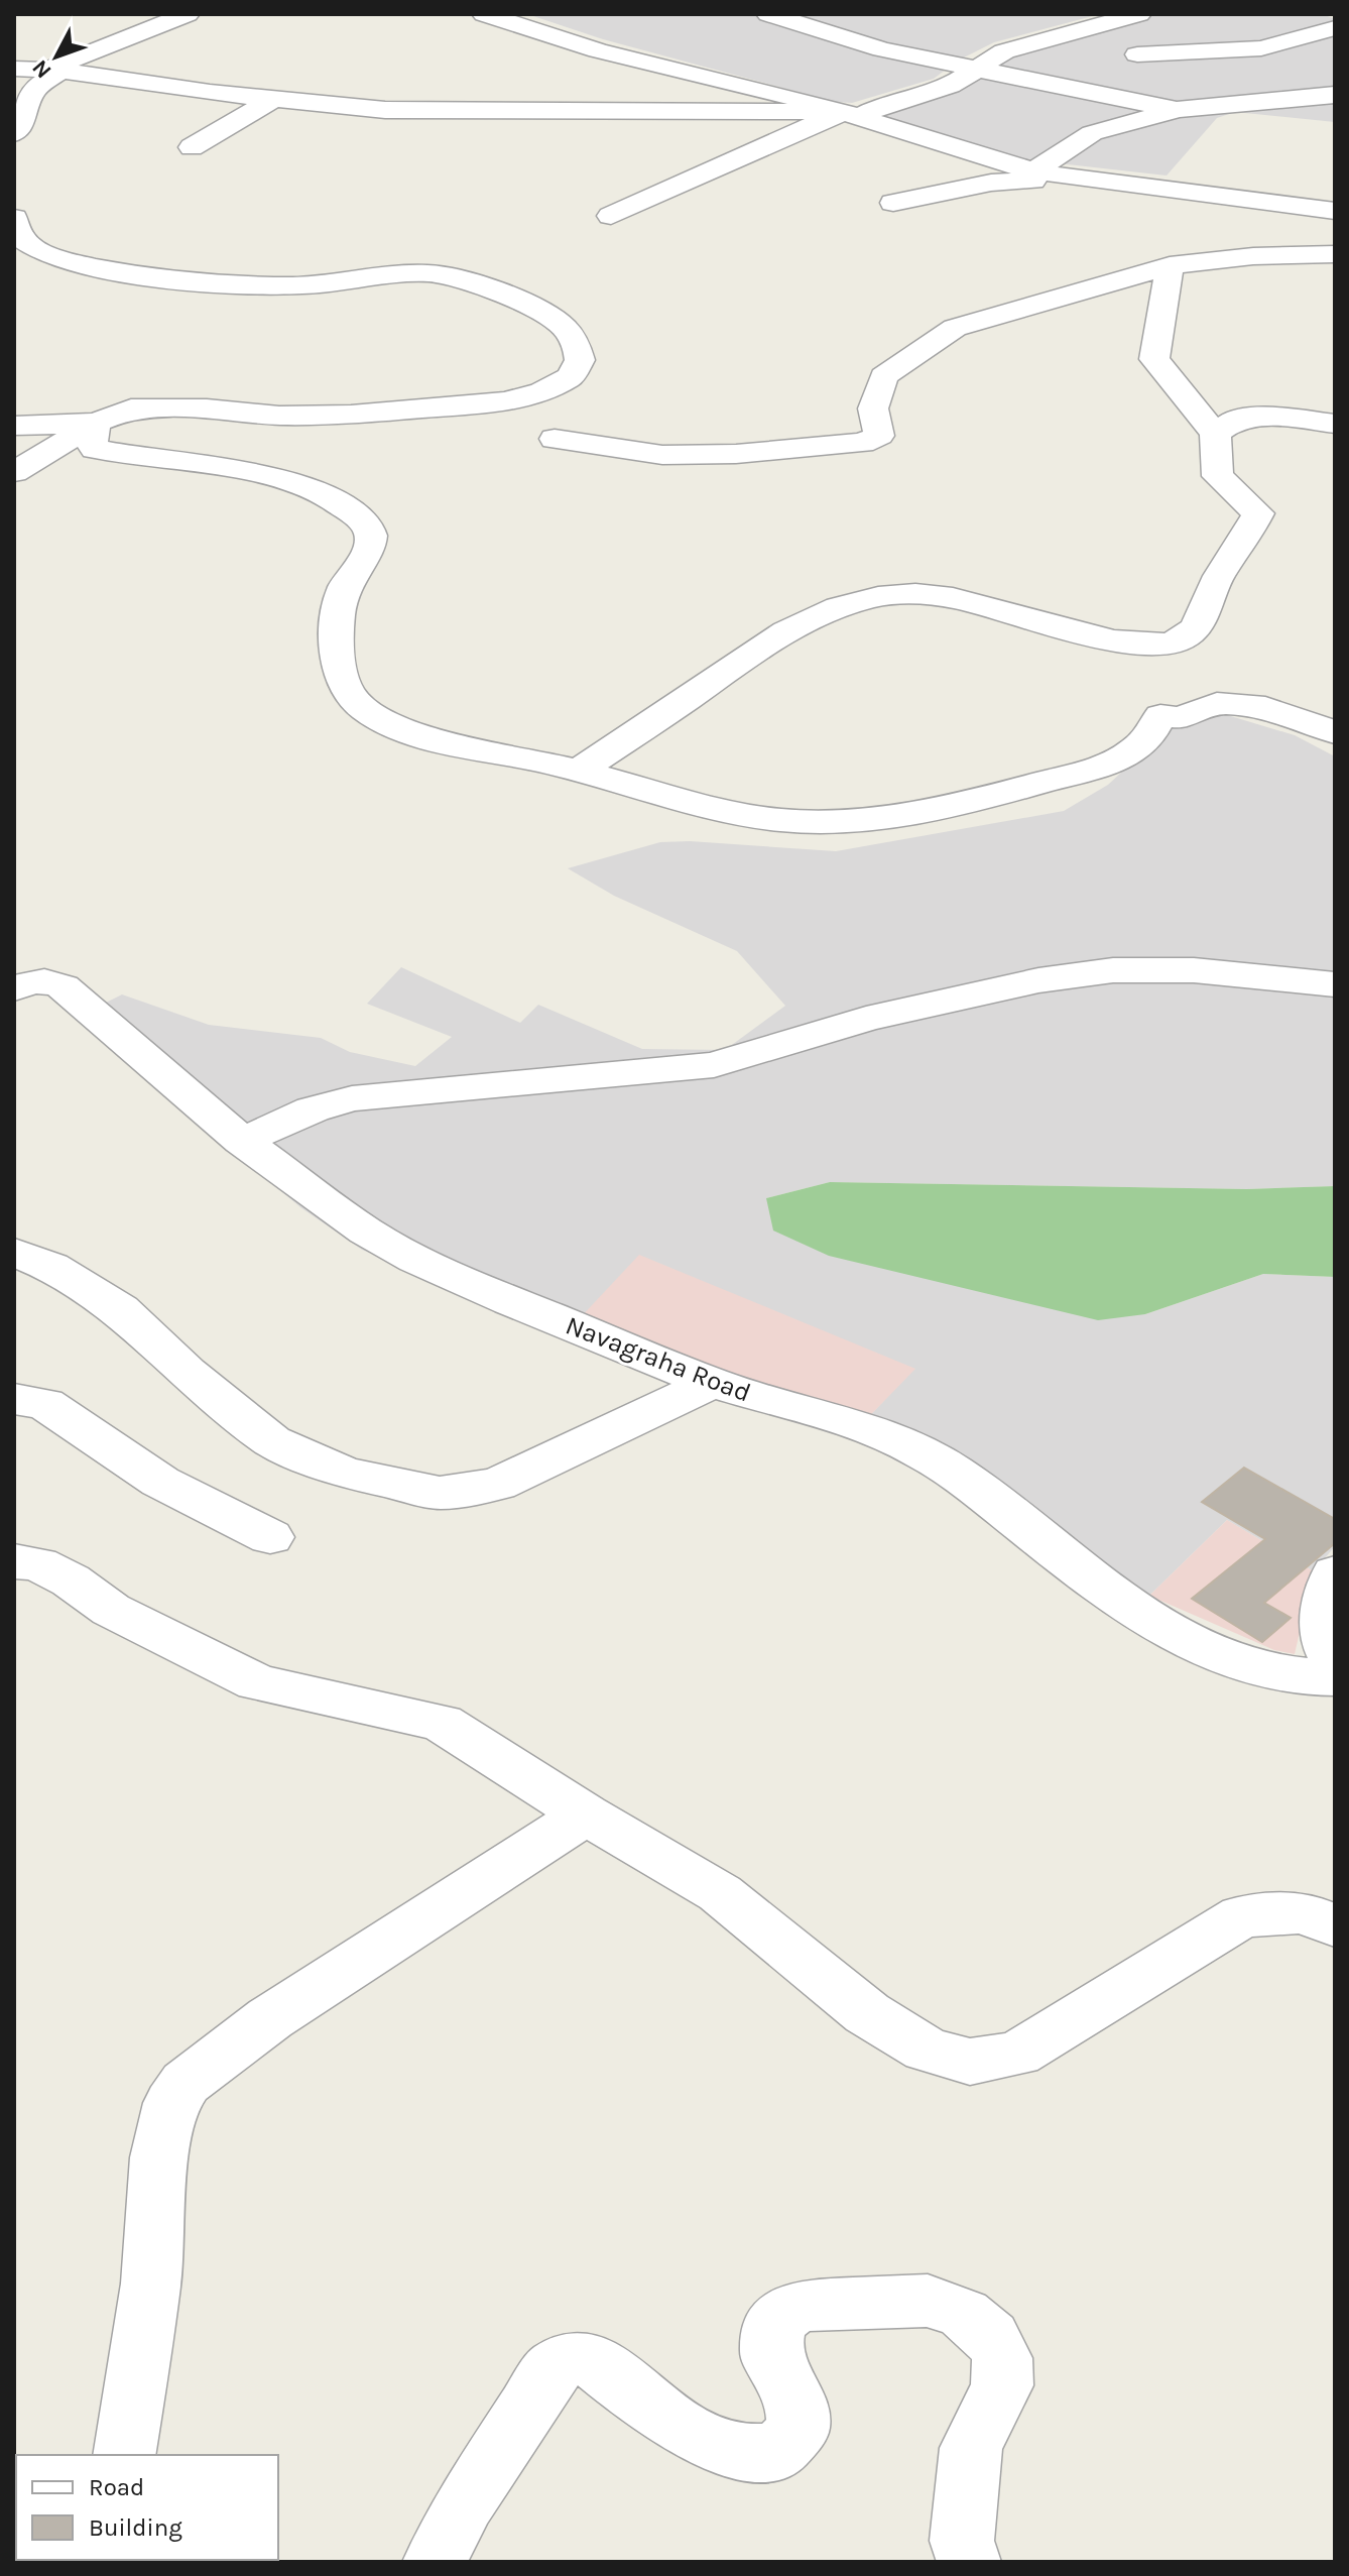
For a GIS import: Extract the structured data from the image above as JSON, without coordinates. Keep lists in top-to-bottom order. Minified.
{"streets":{"street":["Navagraha Road"]},"legend":["Road","Building"],"north":"bottom left"}
